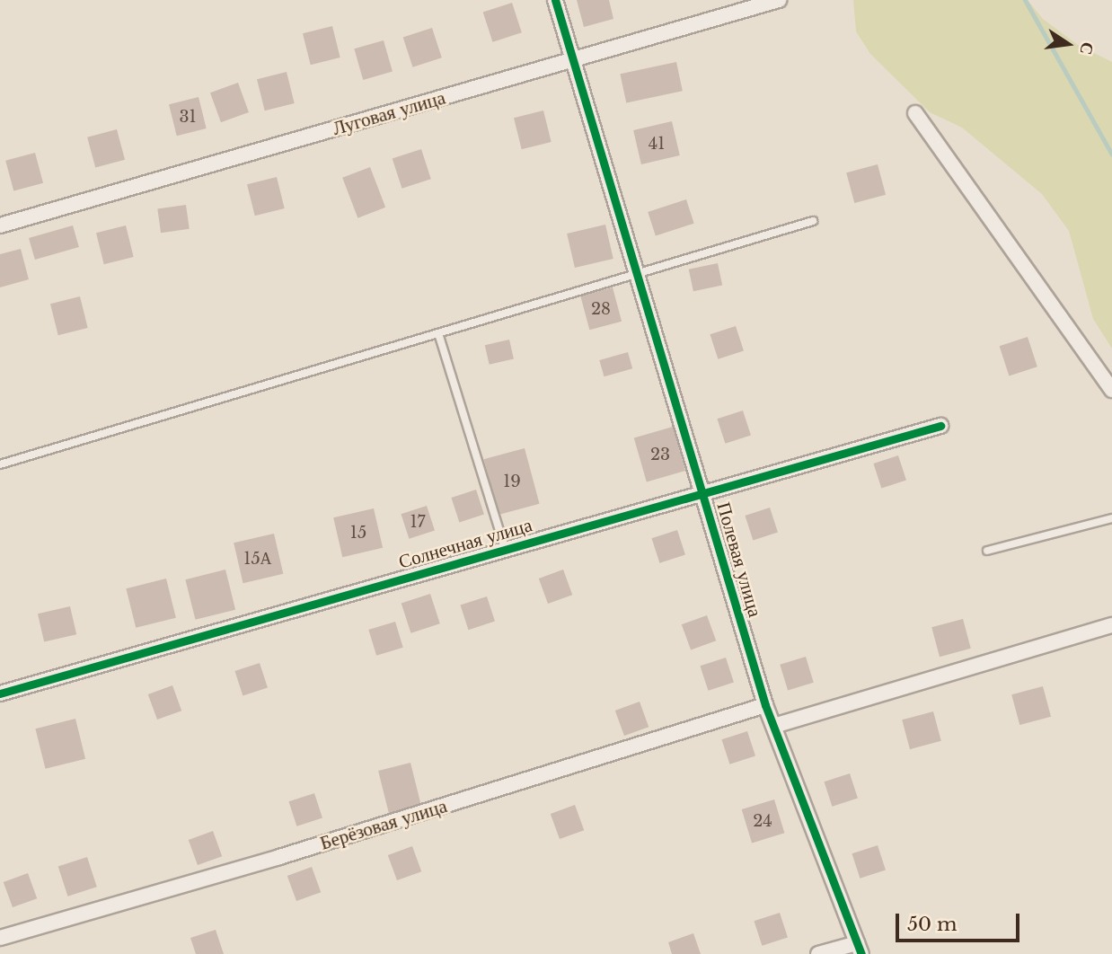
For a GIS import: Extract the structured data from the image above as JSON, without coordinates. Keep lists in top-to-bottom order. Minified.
{"streets":{"street":["Луговая улица","Солнечная улица","Полевая улица","Берёзовая улица"]},"crossings":[["Луговая улица","Полевая улица"],["Солнечная улица","Полевая улица"],["Полевая улица","Берёзовая улица"]],"house_numbers":["31","41","28","23","19","17","15","15А","24"],"scale_bar":"50 m","north":"right"}
